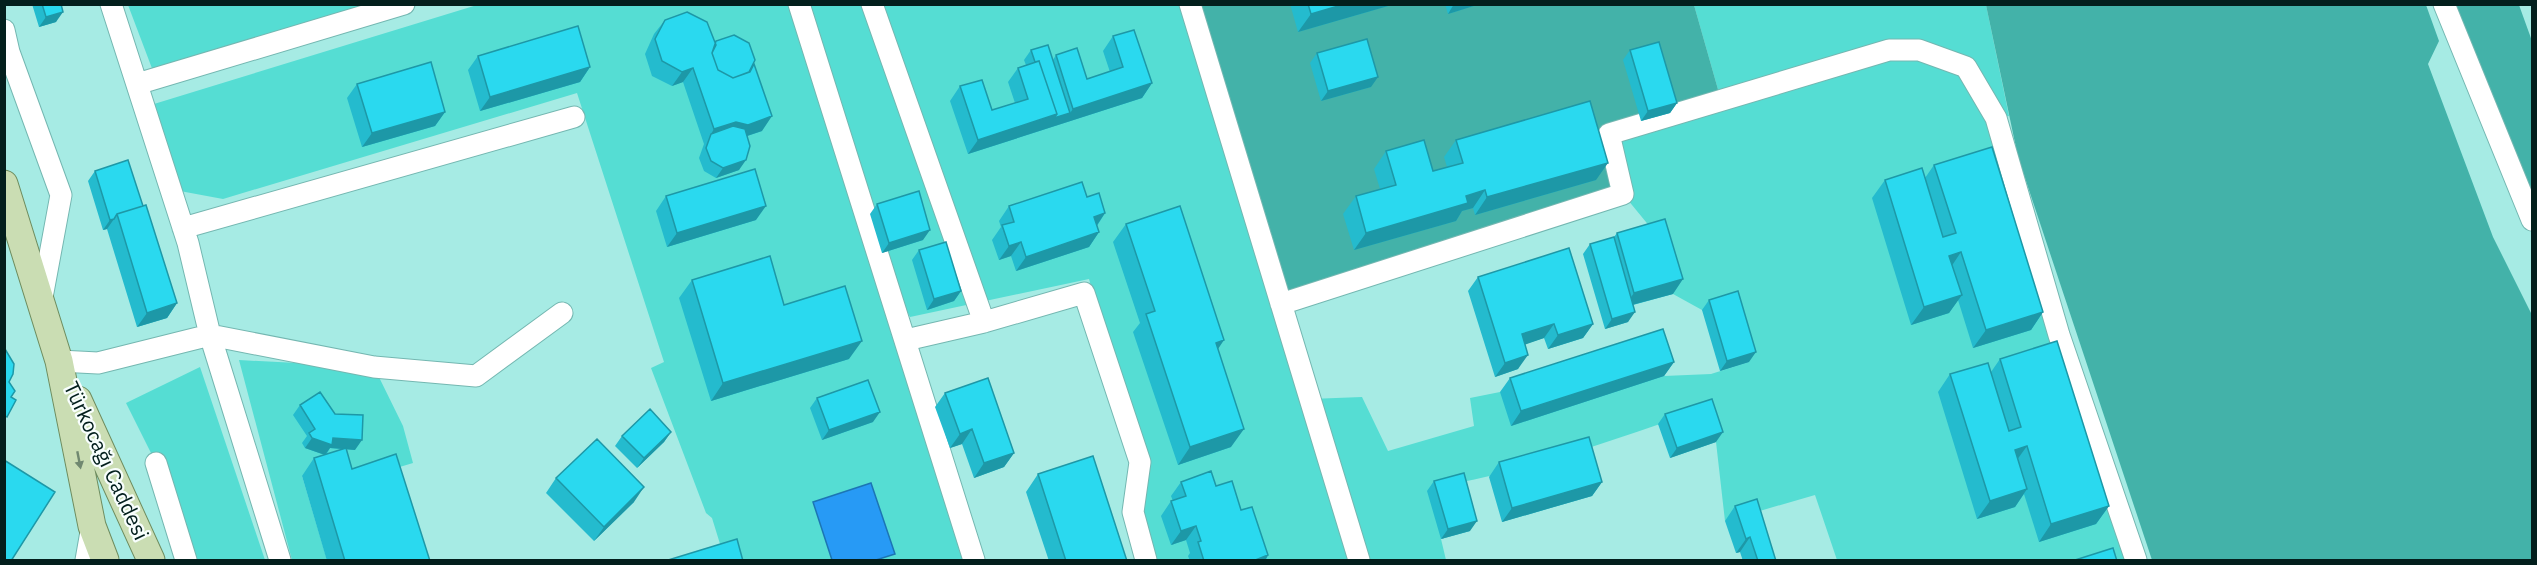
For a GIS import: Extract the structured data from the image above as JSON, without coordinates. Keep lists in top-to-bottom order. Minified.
{"streets":{"main road":["Türkocağı Caddesi"]}}
